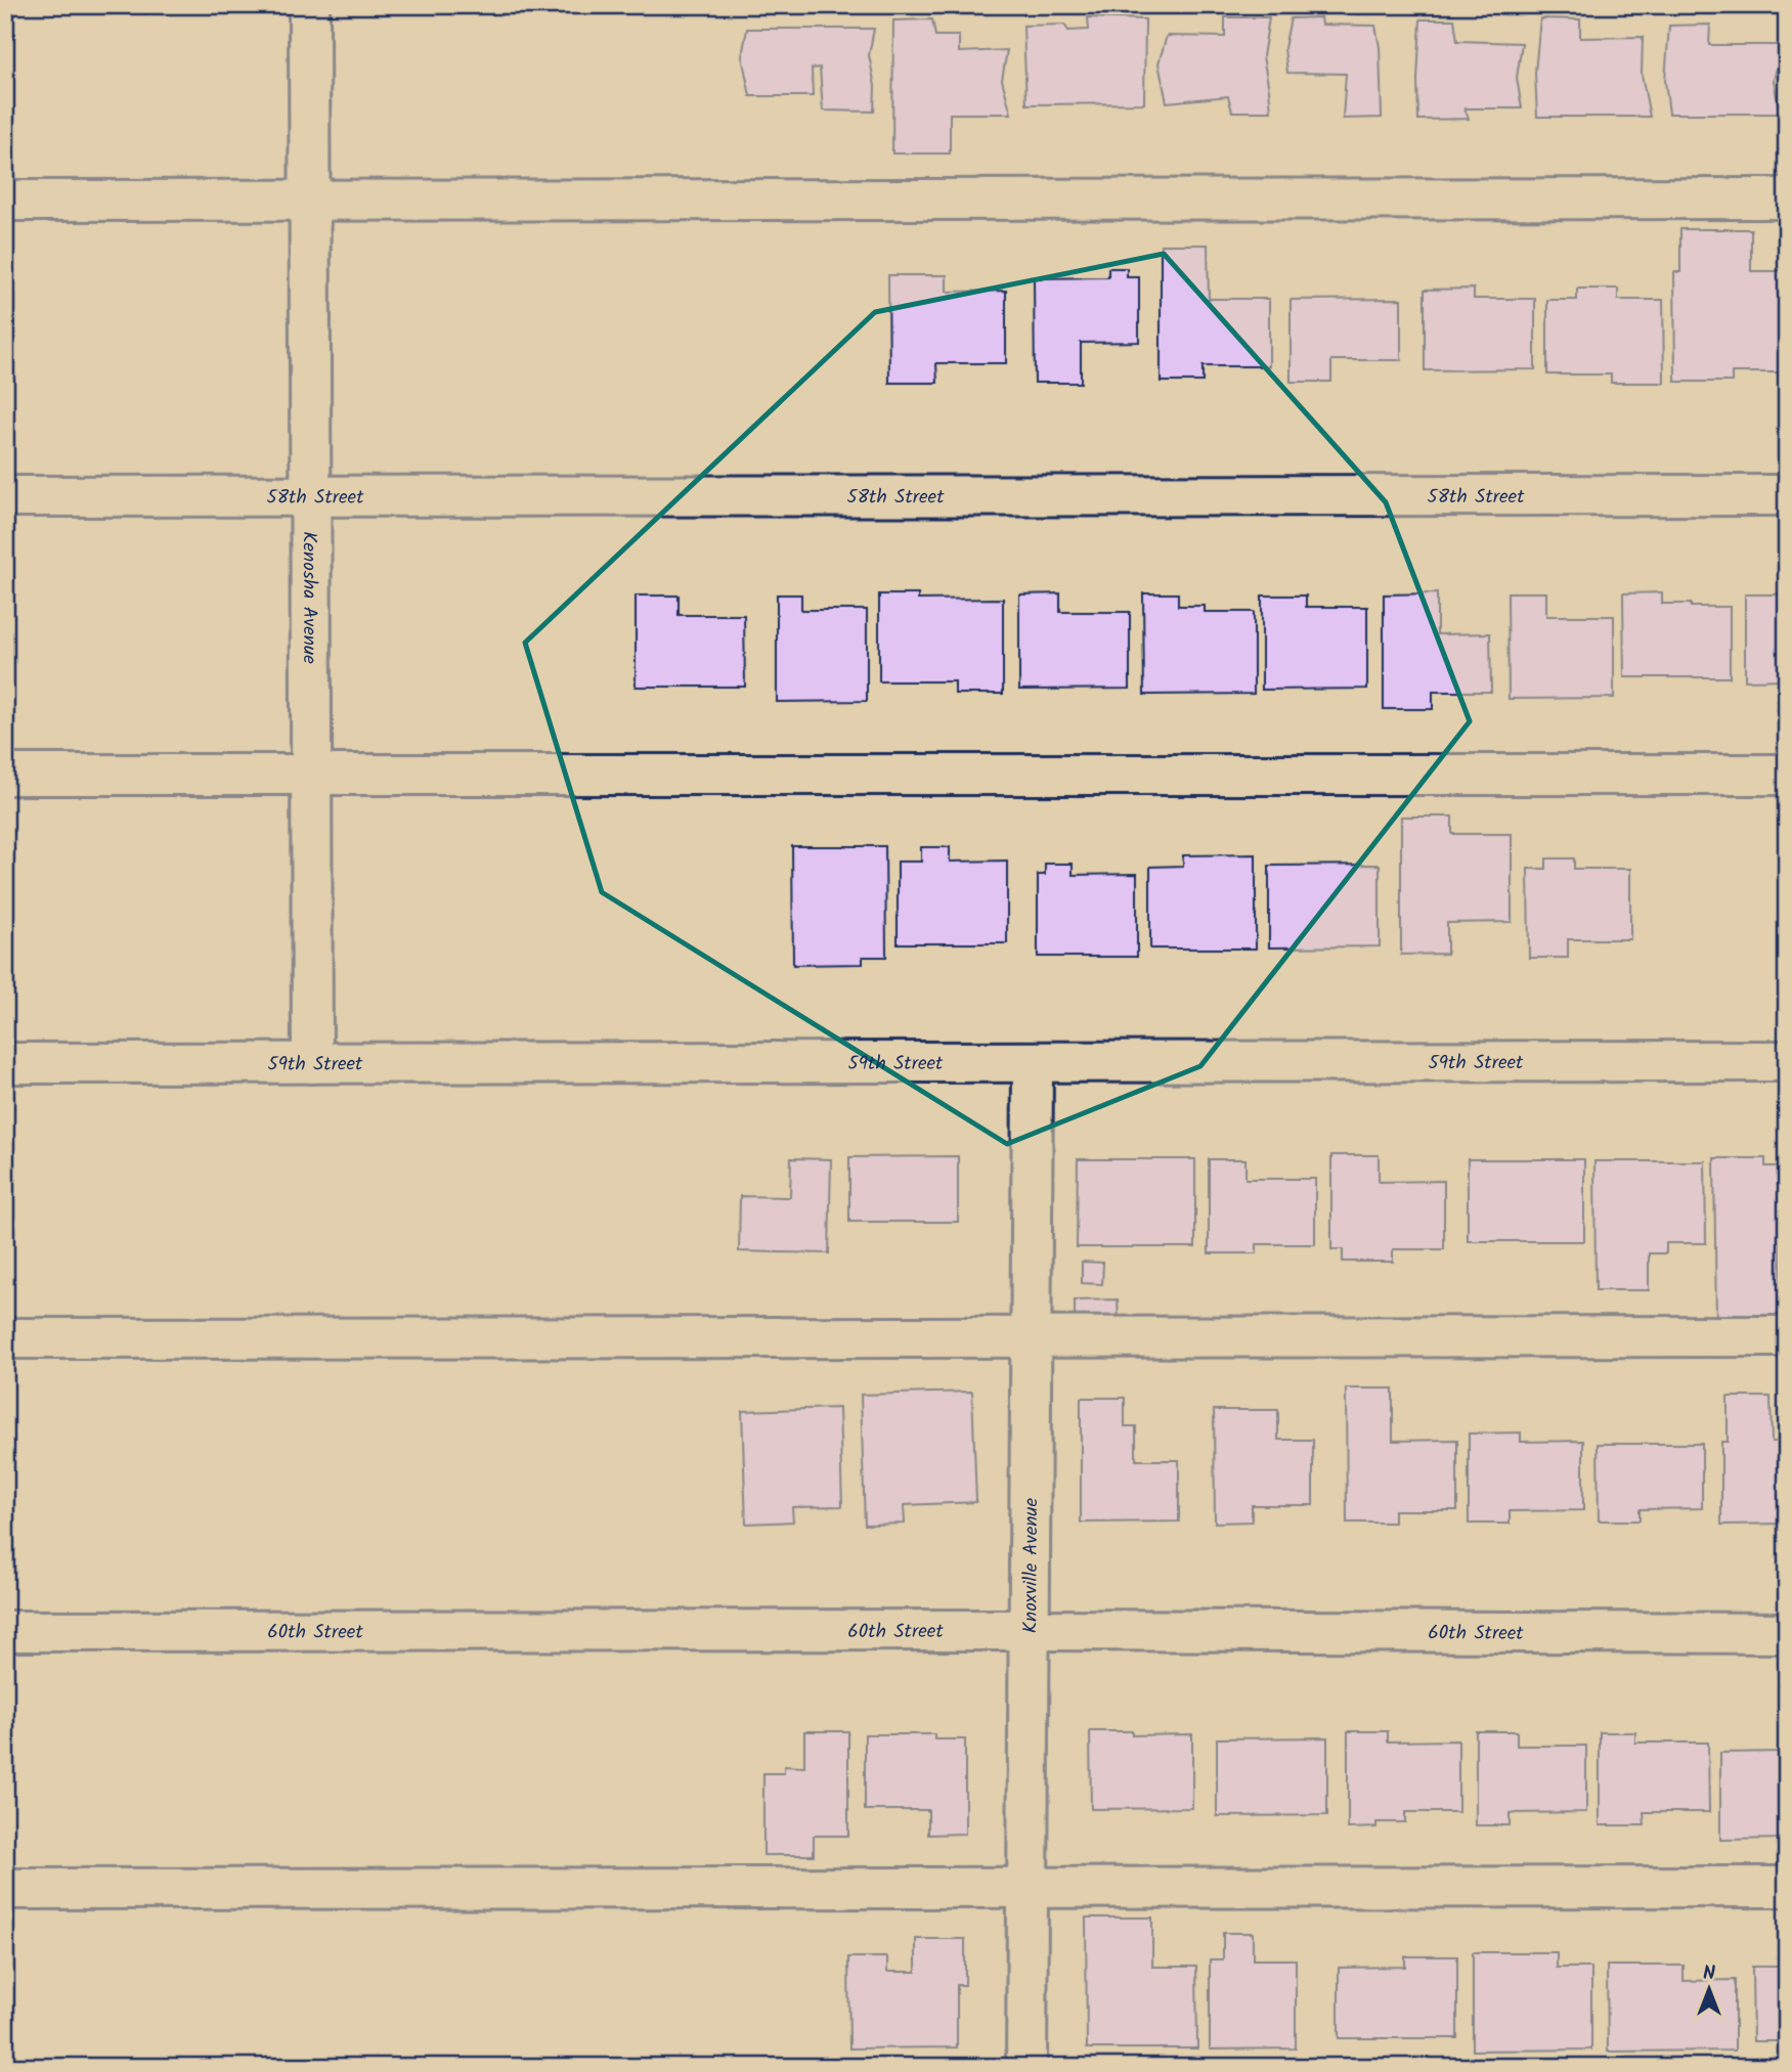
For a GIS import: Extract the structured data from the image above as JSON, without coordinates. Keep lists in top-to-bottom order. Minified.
{"streets":{"street":["58th Street","Kenosha Avenue","59th Street","Knoxville Avenue","60th Street"]},"crossings":[["58th Street","Kenosha Avenue"],["Kenosha Avenue","59th Street"],["59th Street","Knoxville Avenue"],["Knoxville Avenue","60th Street"]],"north":"top"}
